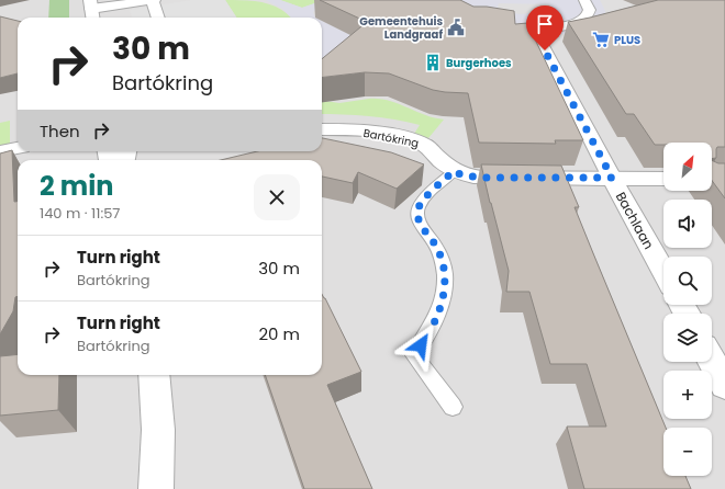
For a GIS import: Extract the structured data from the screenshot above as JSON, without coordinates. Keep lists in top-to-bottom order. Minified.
{"streets":{"street":["Bartókring","Bachlaan"]},"crossings":[["Bartókring","Bachlaan"]],"places":{"public building":["Gemeentehuis Landgraaf"],"supermarket":["PLUS"],"building":["Burgerhoes"]},"north":"top right","page":{"turn":["30 m","Bartókring"],"then":"Then","map_buttons":["+","−"],"heading":["2 min","140 m · 11:57"],"list":[{"name":"Turn right","note":"Bartókring","value":"30 m"},{"name":"Turn right","note":"Bartókring","value":"20 m"}]}}
